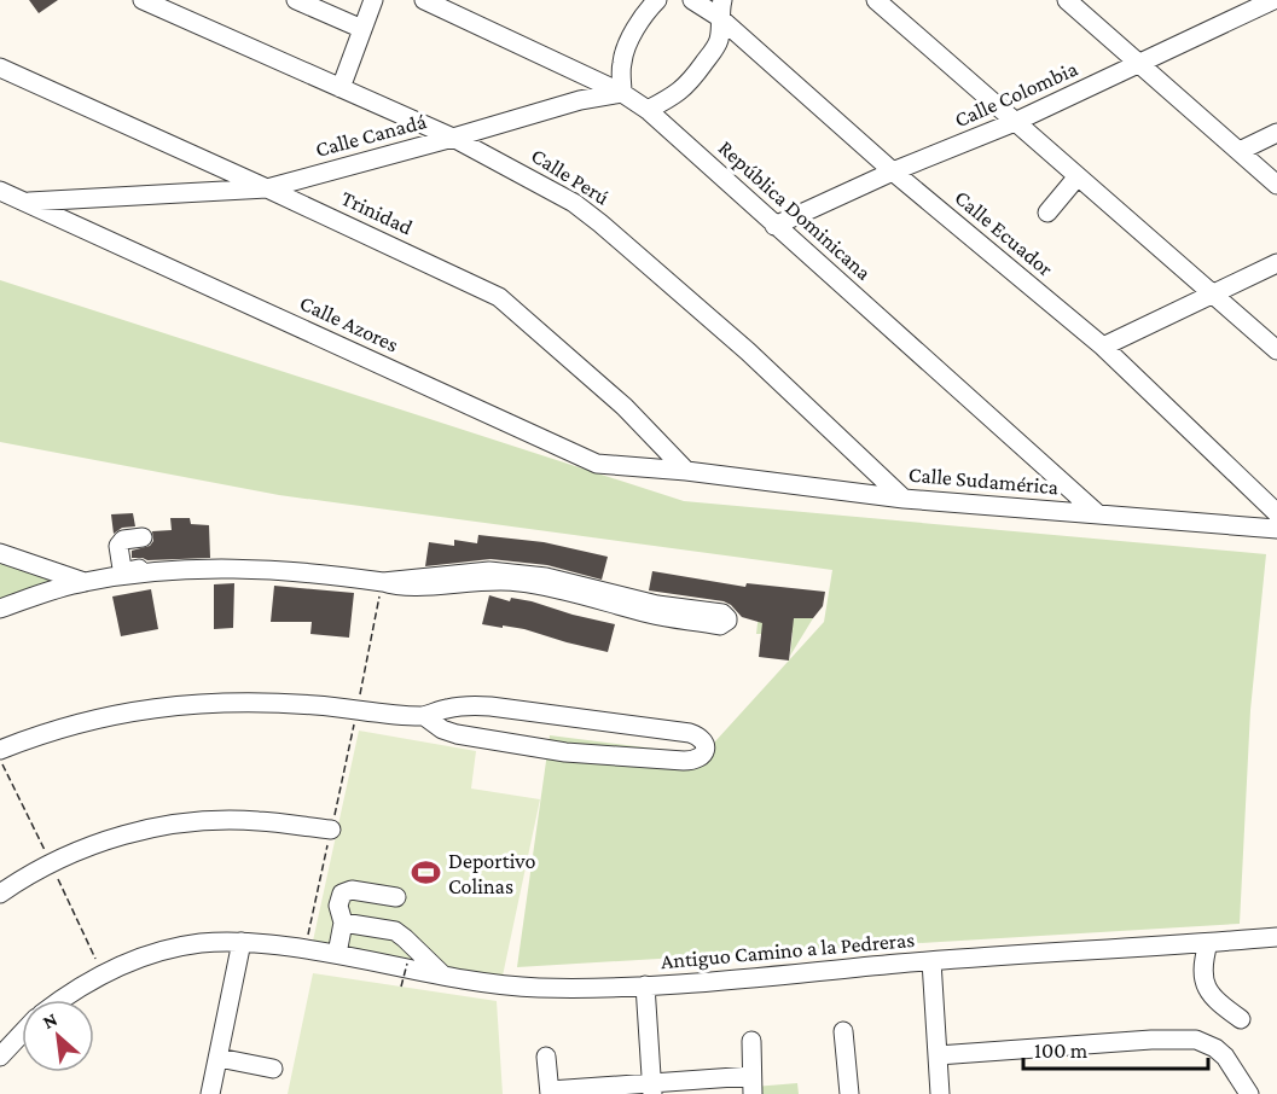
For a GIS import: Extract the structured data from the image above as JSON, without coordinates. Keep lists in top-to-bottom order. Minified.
{"streets":{"street":["Calle Colombia","Calle Canadá","Calle Perú","República Dominicana","Trinidad","Calle Ecuador","Calle Azores","Calle Sudamérica","Antiguo Camino a la Pedreras"]},"crossings":[["Calle Colombia","República Dominicana"],["Calle Colombia","Calle Ecuador"],["Calle Canadá","Calle Perú"],["Calle Canadá","República Dominicana"],["Calle Canadá","Trinidad"],["Calle Canadá","Calle Azores"],["Calle Perú","Calle Sudamérica"],["República Dominicana","Calle Sudamérica"],["Trinidad","Calle Azores"],["Trinidad","Calle Sudamérica"],["Calle Azores","Calle Sudamérica"]],"places":{"sports":["Deportivo Colinas"]},"scale_bar":"100 m","north":"top left"}
